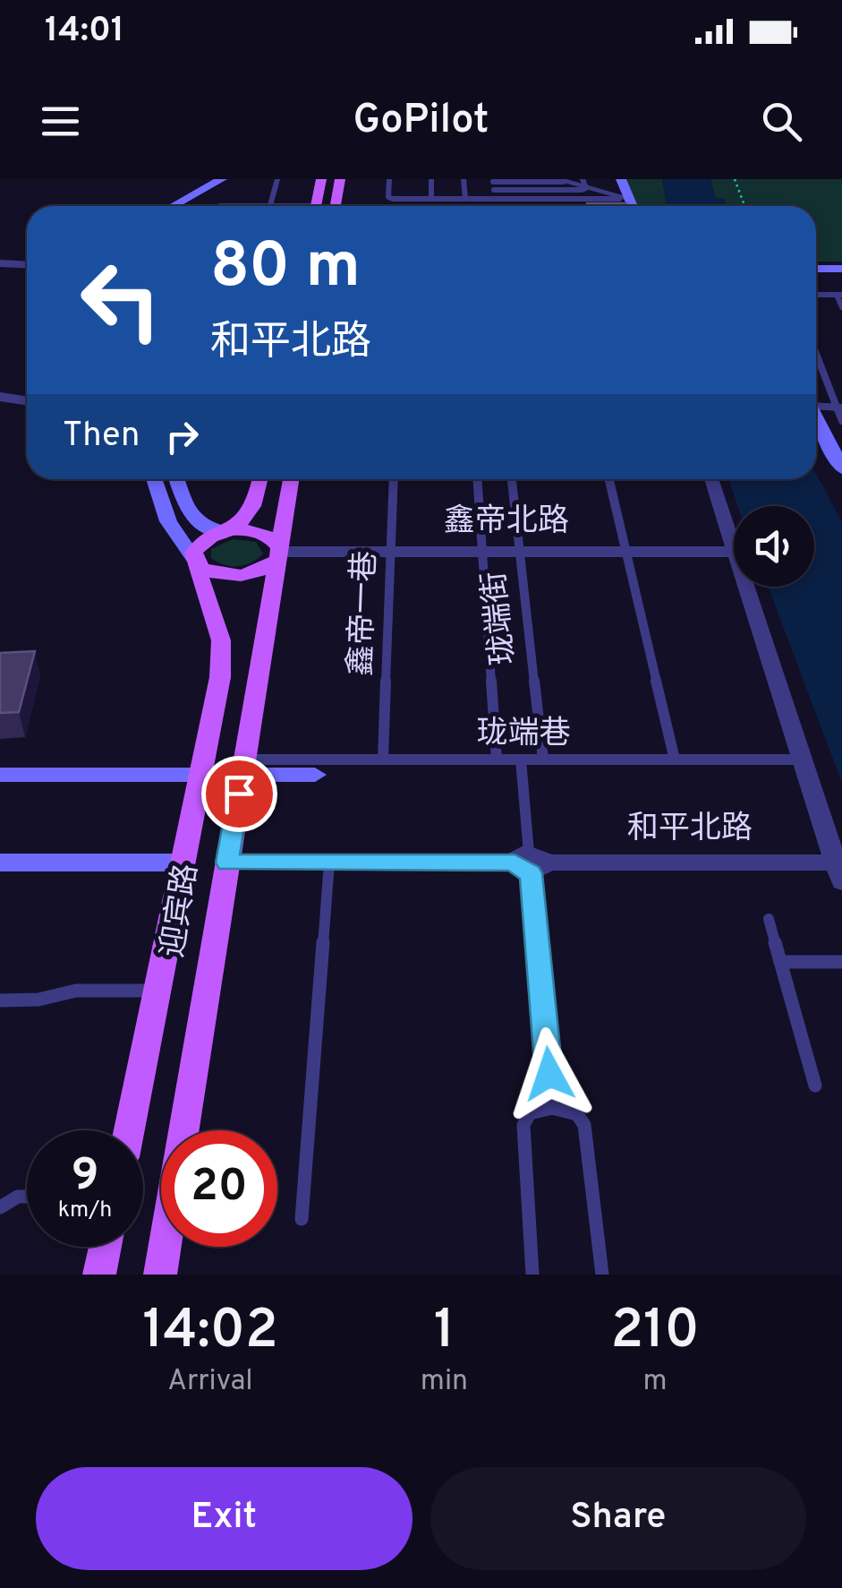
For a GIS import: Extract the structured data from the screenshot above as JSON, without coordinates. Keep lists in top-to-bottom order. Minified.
{"streets":{"main road":["迎宾路"],"street":["鑫帝北路","和平北路"],"lane":["鑫帝一巷","珑端街","珑端巷"]},"crossings":[["鑫帝北路","鑫帝一巷"],["鑫帝北路","珑端街"],["鑫帝北路","迎宾路"],["鑫帝一巷","珑端巷"],["珑端街","珑端巷"],["珑端巷","迎宾路"],["和平北路","迎宾路"]],"page":{"status":"14:01","header":"GoPilot","turn":["80 m","和平北路"],"then":"Then","speed":"9 km/h","limit":"20","eta":["14:02","Arrival","1","min","210","m"],"buttons":["Exit","Share"]}}
